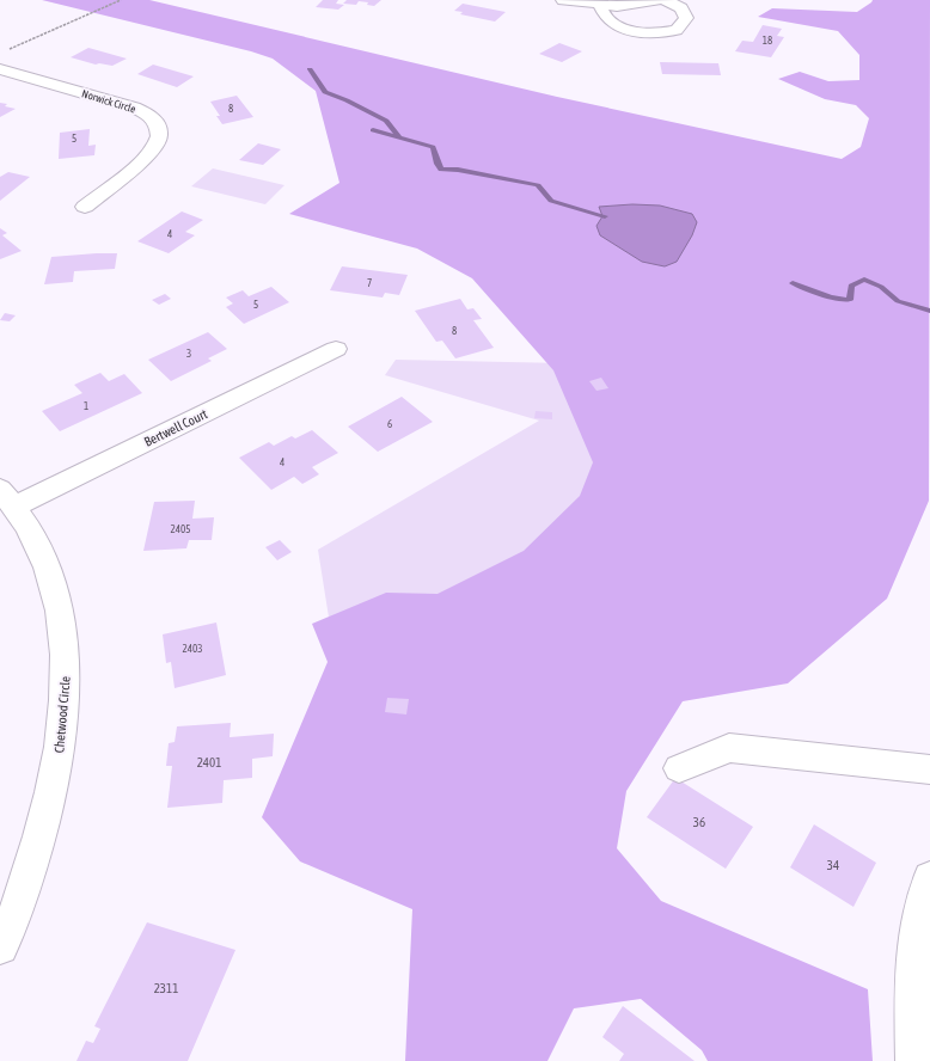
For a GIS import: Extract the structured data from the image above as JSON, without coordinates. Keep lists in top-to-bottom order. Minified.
{"streets":{"street":["Norwick Circle","Bertwell Court","Chetwood Circle"]},"crossings":[["Bertwell Court","Chetwood Circle"]],"house_numbers":["18","8","5","4","7","5","8","3","1","6","4","2405","2403","2401","36","34","2311"]}
